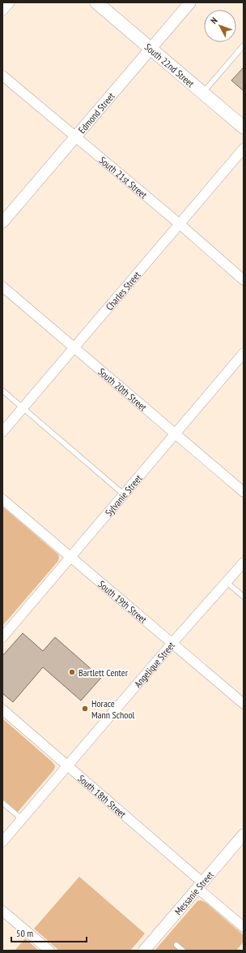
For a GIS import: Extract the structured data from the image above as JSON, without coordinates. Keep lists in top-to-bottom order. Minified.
{"streets":{"main road":["South 22nd Street"],"street":["Edmond Street","South 21st Street","Charles Street","South 20th Street","Sylvanie Street","South 19th Street","Angelique Street","South 18th Street","Messanie Street"]},"crossings":[["South 22nd Street","Edmond Street"],["Edmond Street","South 21st Street"],["South 21st Street","Charles Street"],["Charles Street","South 20th Street"],["South 20th Street","Sylvanie Street"],["Sylvanie Street","South 19th Street"],["South 19th Street","Angelique Street"],["Angelique Street","South 18th Street"],["South 18th Street","Messanie Street"]],"places":["Bartlett Center","Horace Mann School"],"scale_bar":"50 m","north":"top left"}
